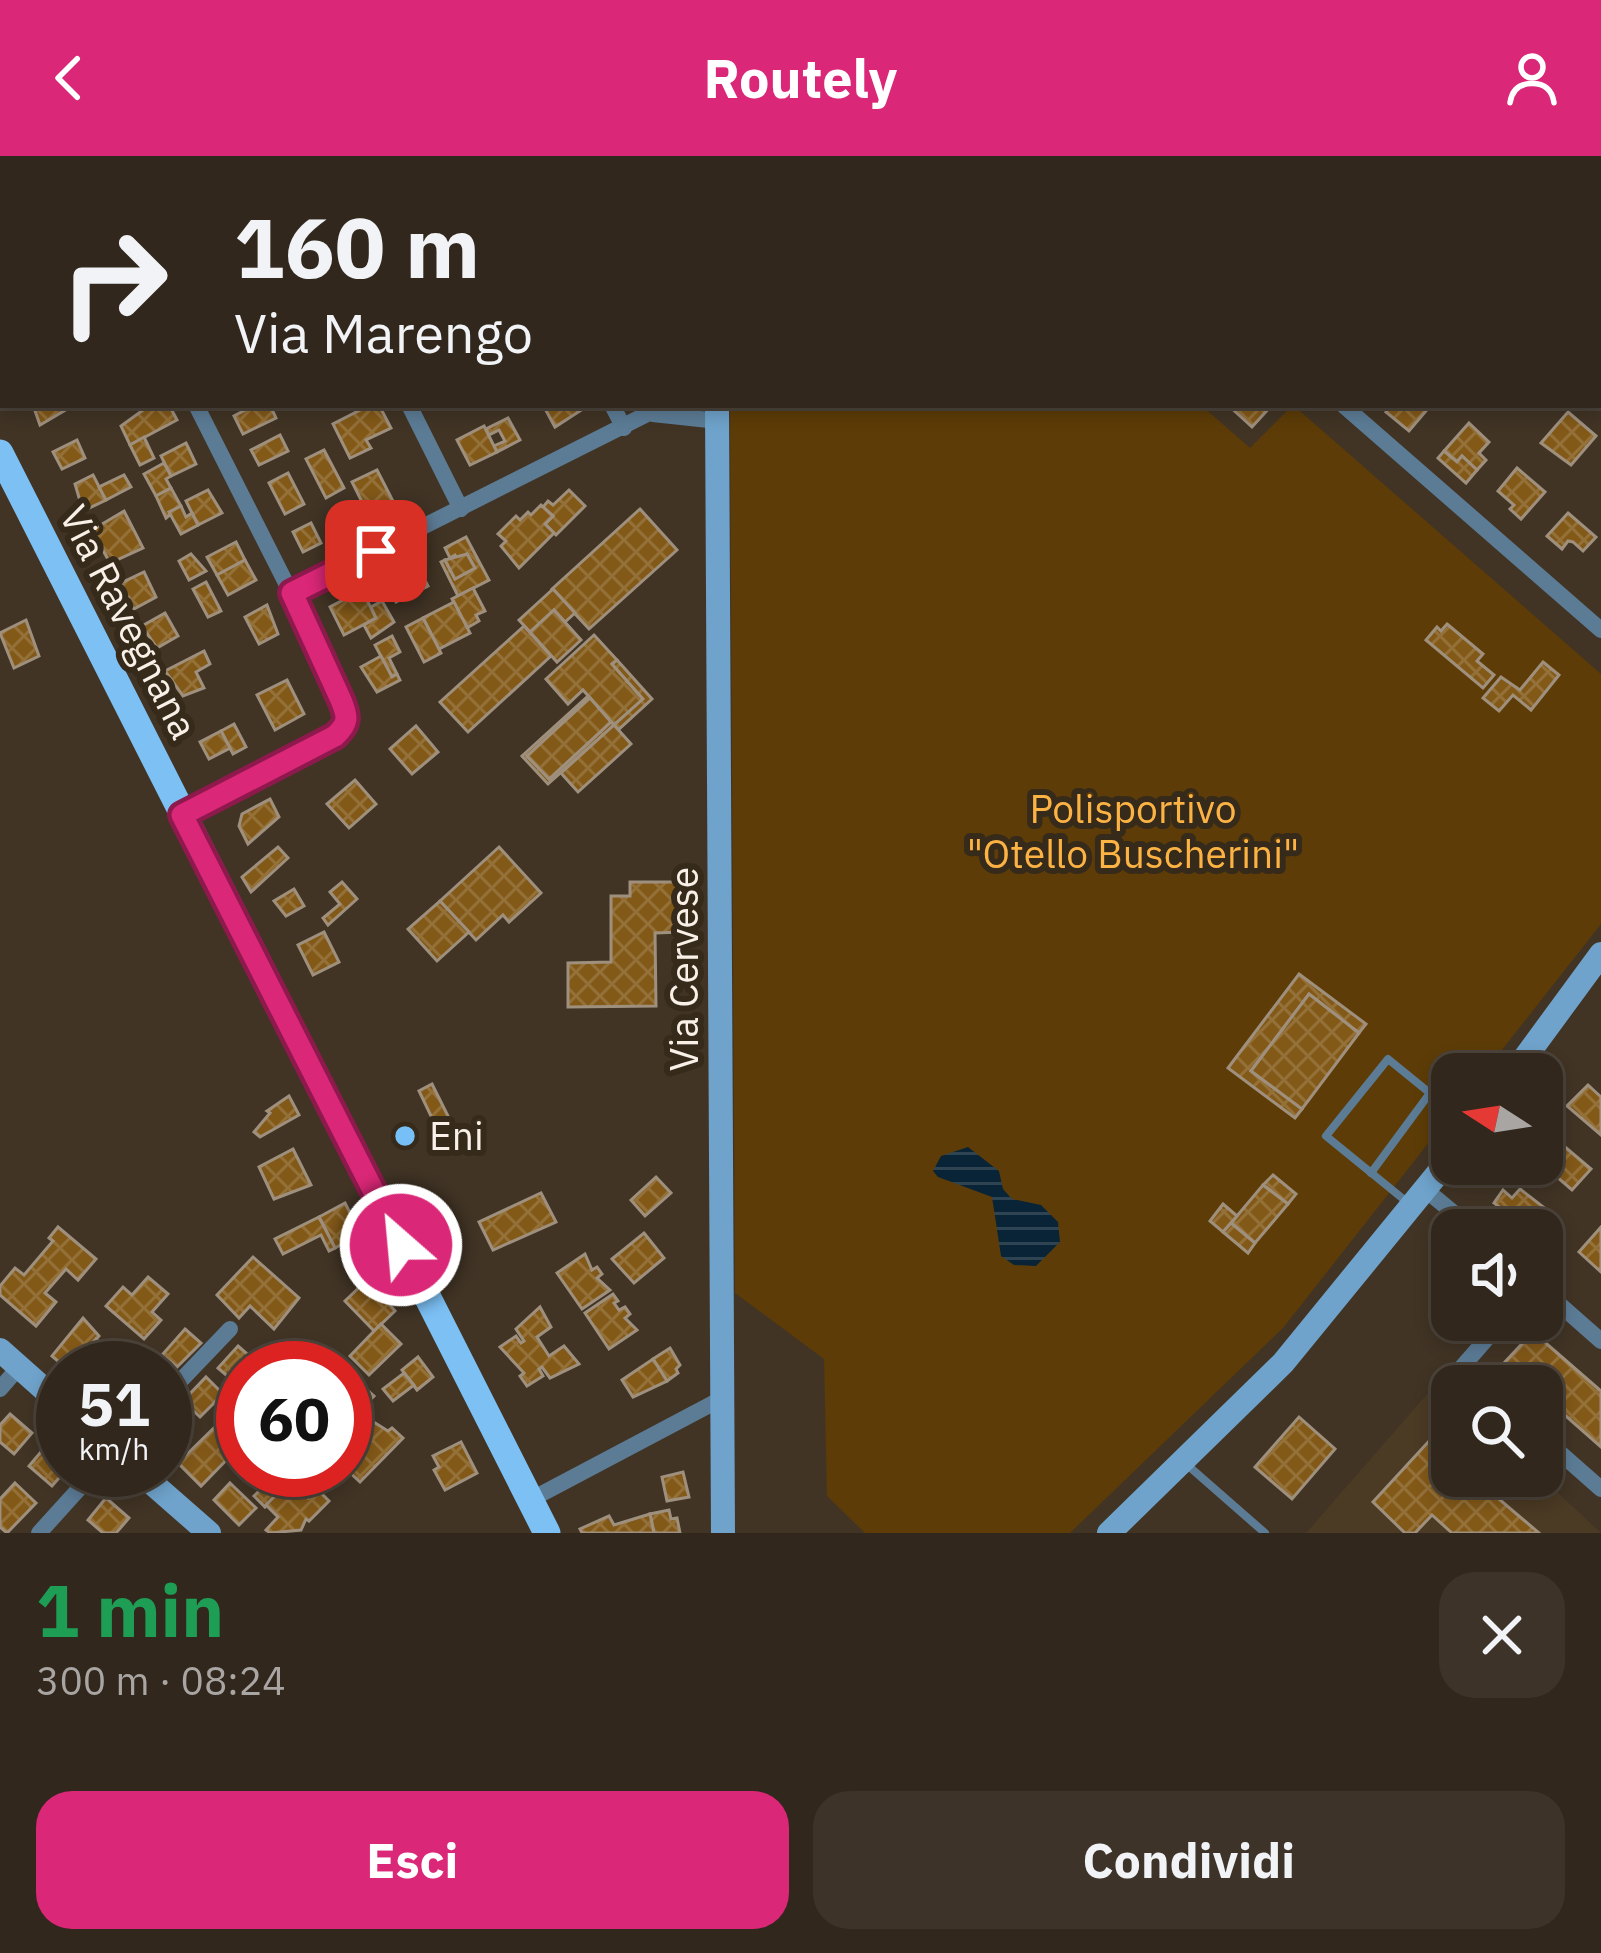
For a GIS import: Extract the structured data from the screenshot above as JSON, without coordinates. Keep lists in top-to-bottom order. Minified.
{"streets":{"main road":["Via Ravegnana","Via Cervese"]},"parks":["Polisportivo \"Otello Buscherini\""],"places":["Eni"],"north":"left","page":{"header":"Routely","turn":["160 m","Via Marengo"],"speed":"51 km/h","limit":"60","heading":["1 min","300 m · 08:24"],"buttons":["Esci","Condividi"]}}
